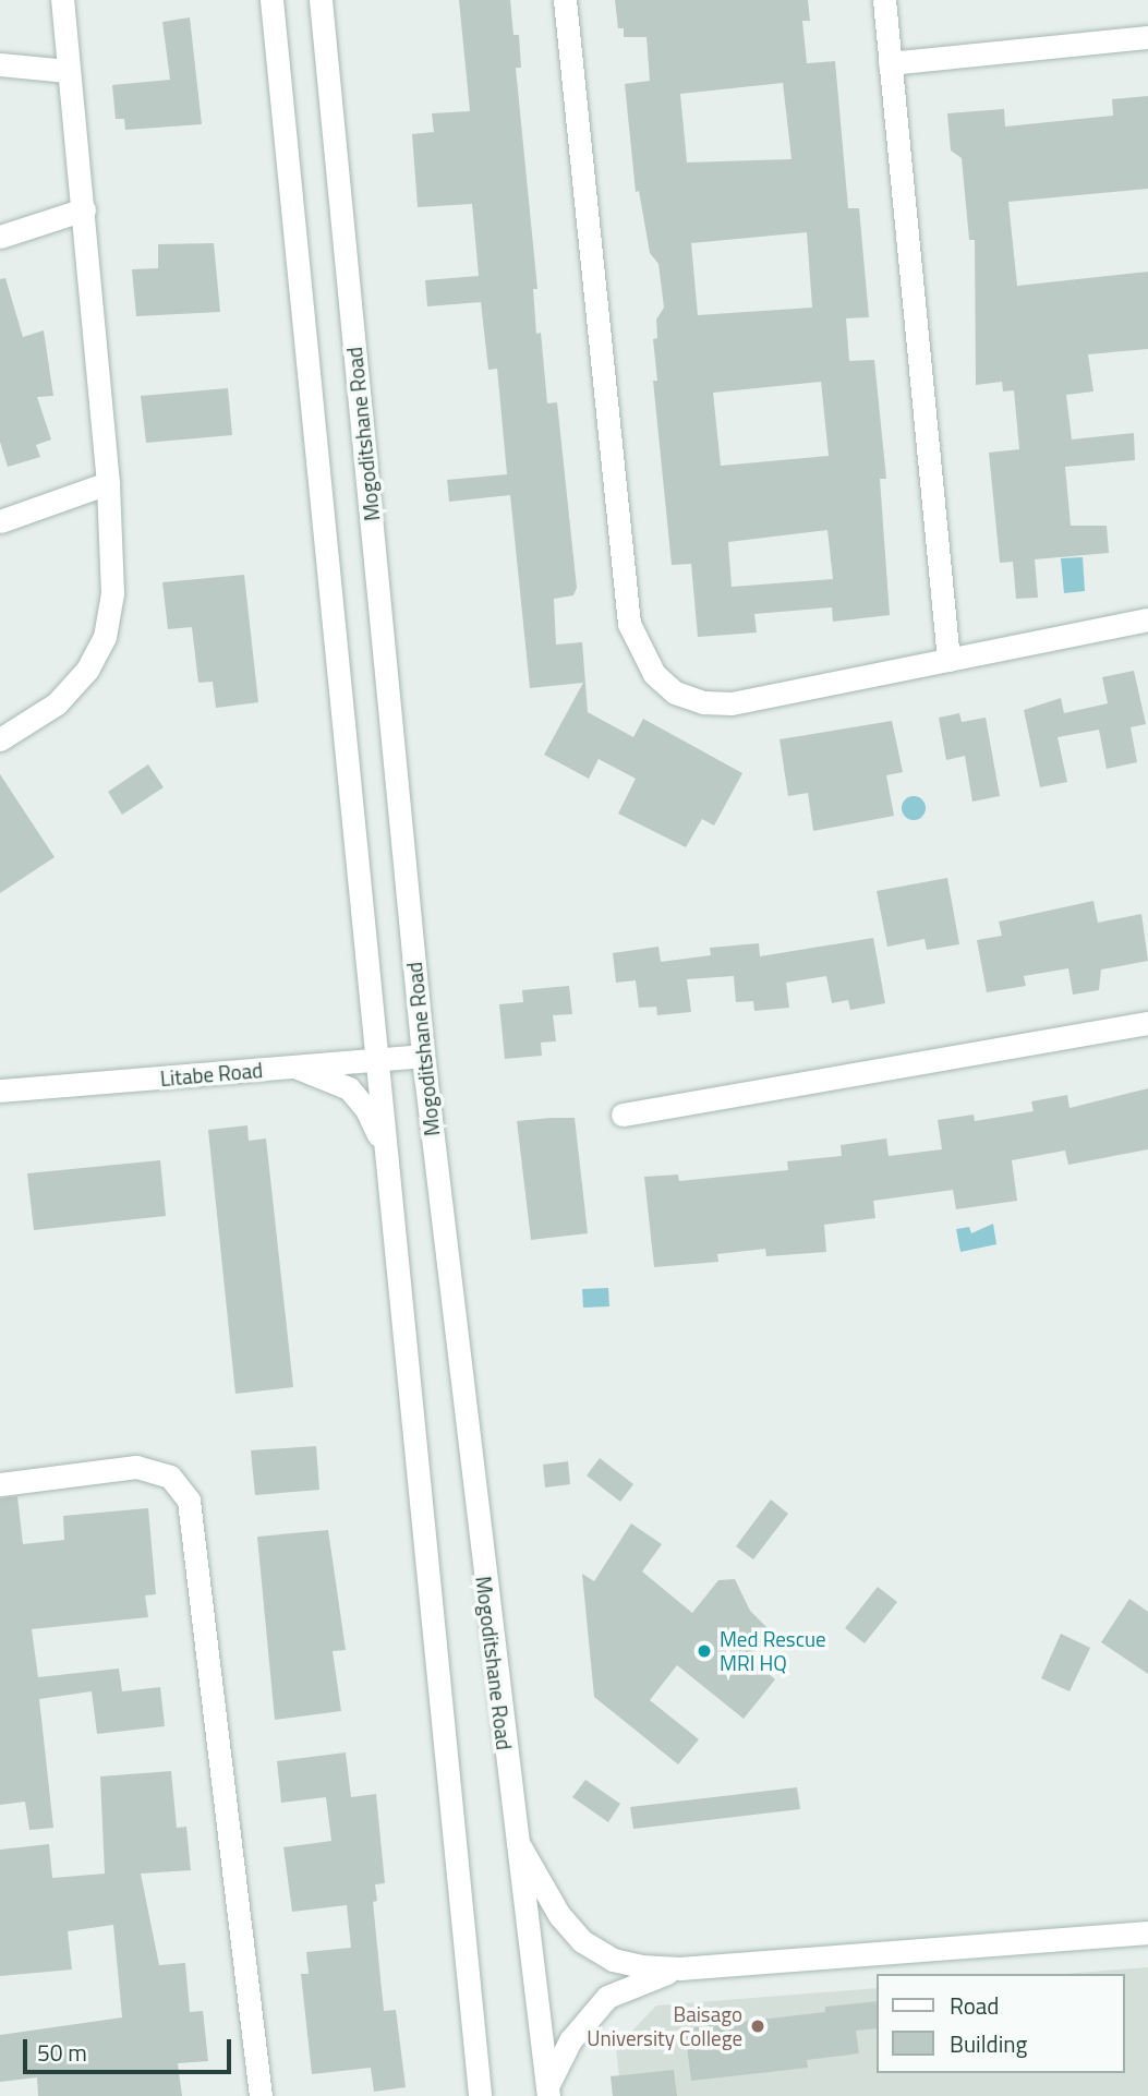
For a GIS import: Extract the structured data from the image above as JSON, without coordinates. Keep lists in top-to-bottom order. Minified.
{"streets":{"street":["Mogoditshane Road","Litabe Road"]},"crossings":[["Mogoditshane Road","Litabe Road"]],"places":["Med Rescue MRI HQ","Baisago University College"],"legend":["Road","Building"],"scale_bar":"50 m"}
